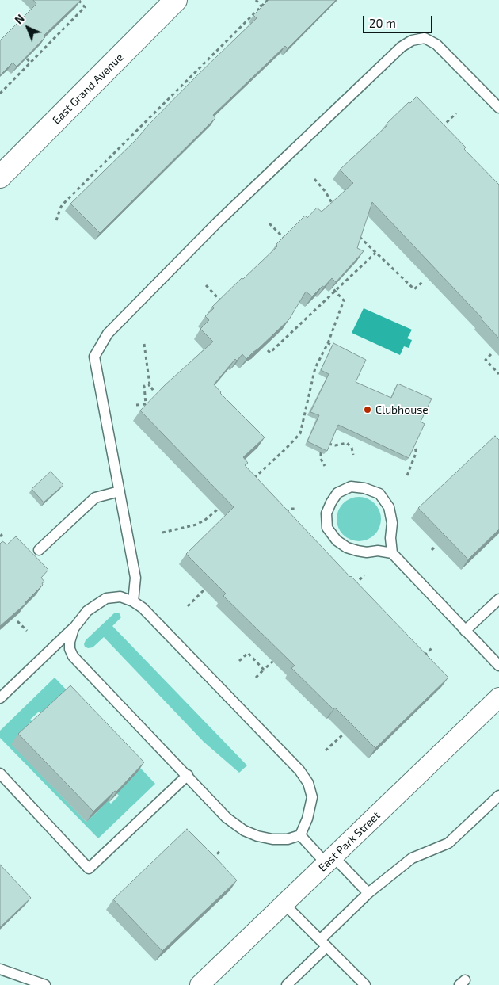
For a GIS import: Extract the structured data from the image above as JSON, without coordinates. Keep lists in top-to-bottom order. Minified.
{"streets":{"street":["East Grand Avenue","East Park Street"]},"places":["Clubhouse"],"scale_bar":"20 m","north":"top left"}
